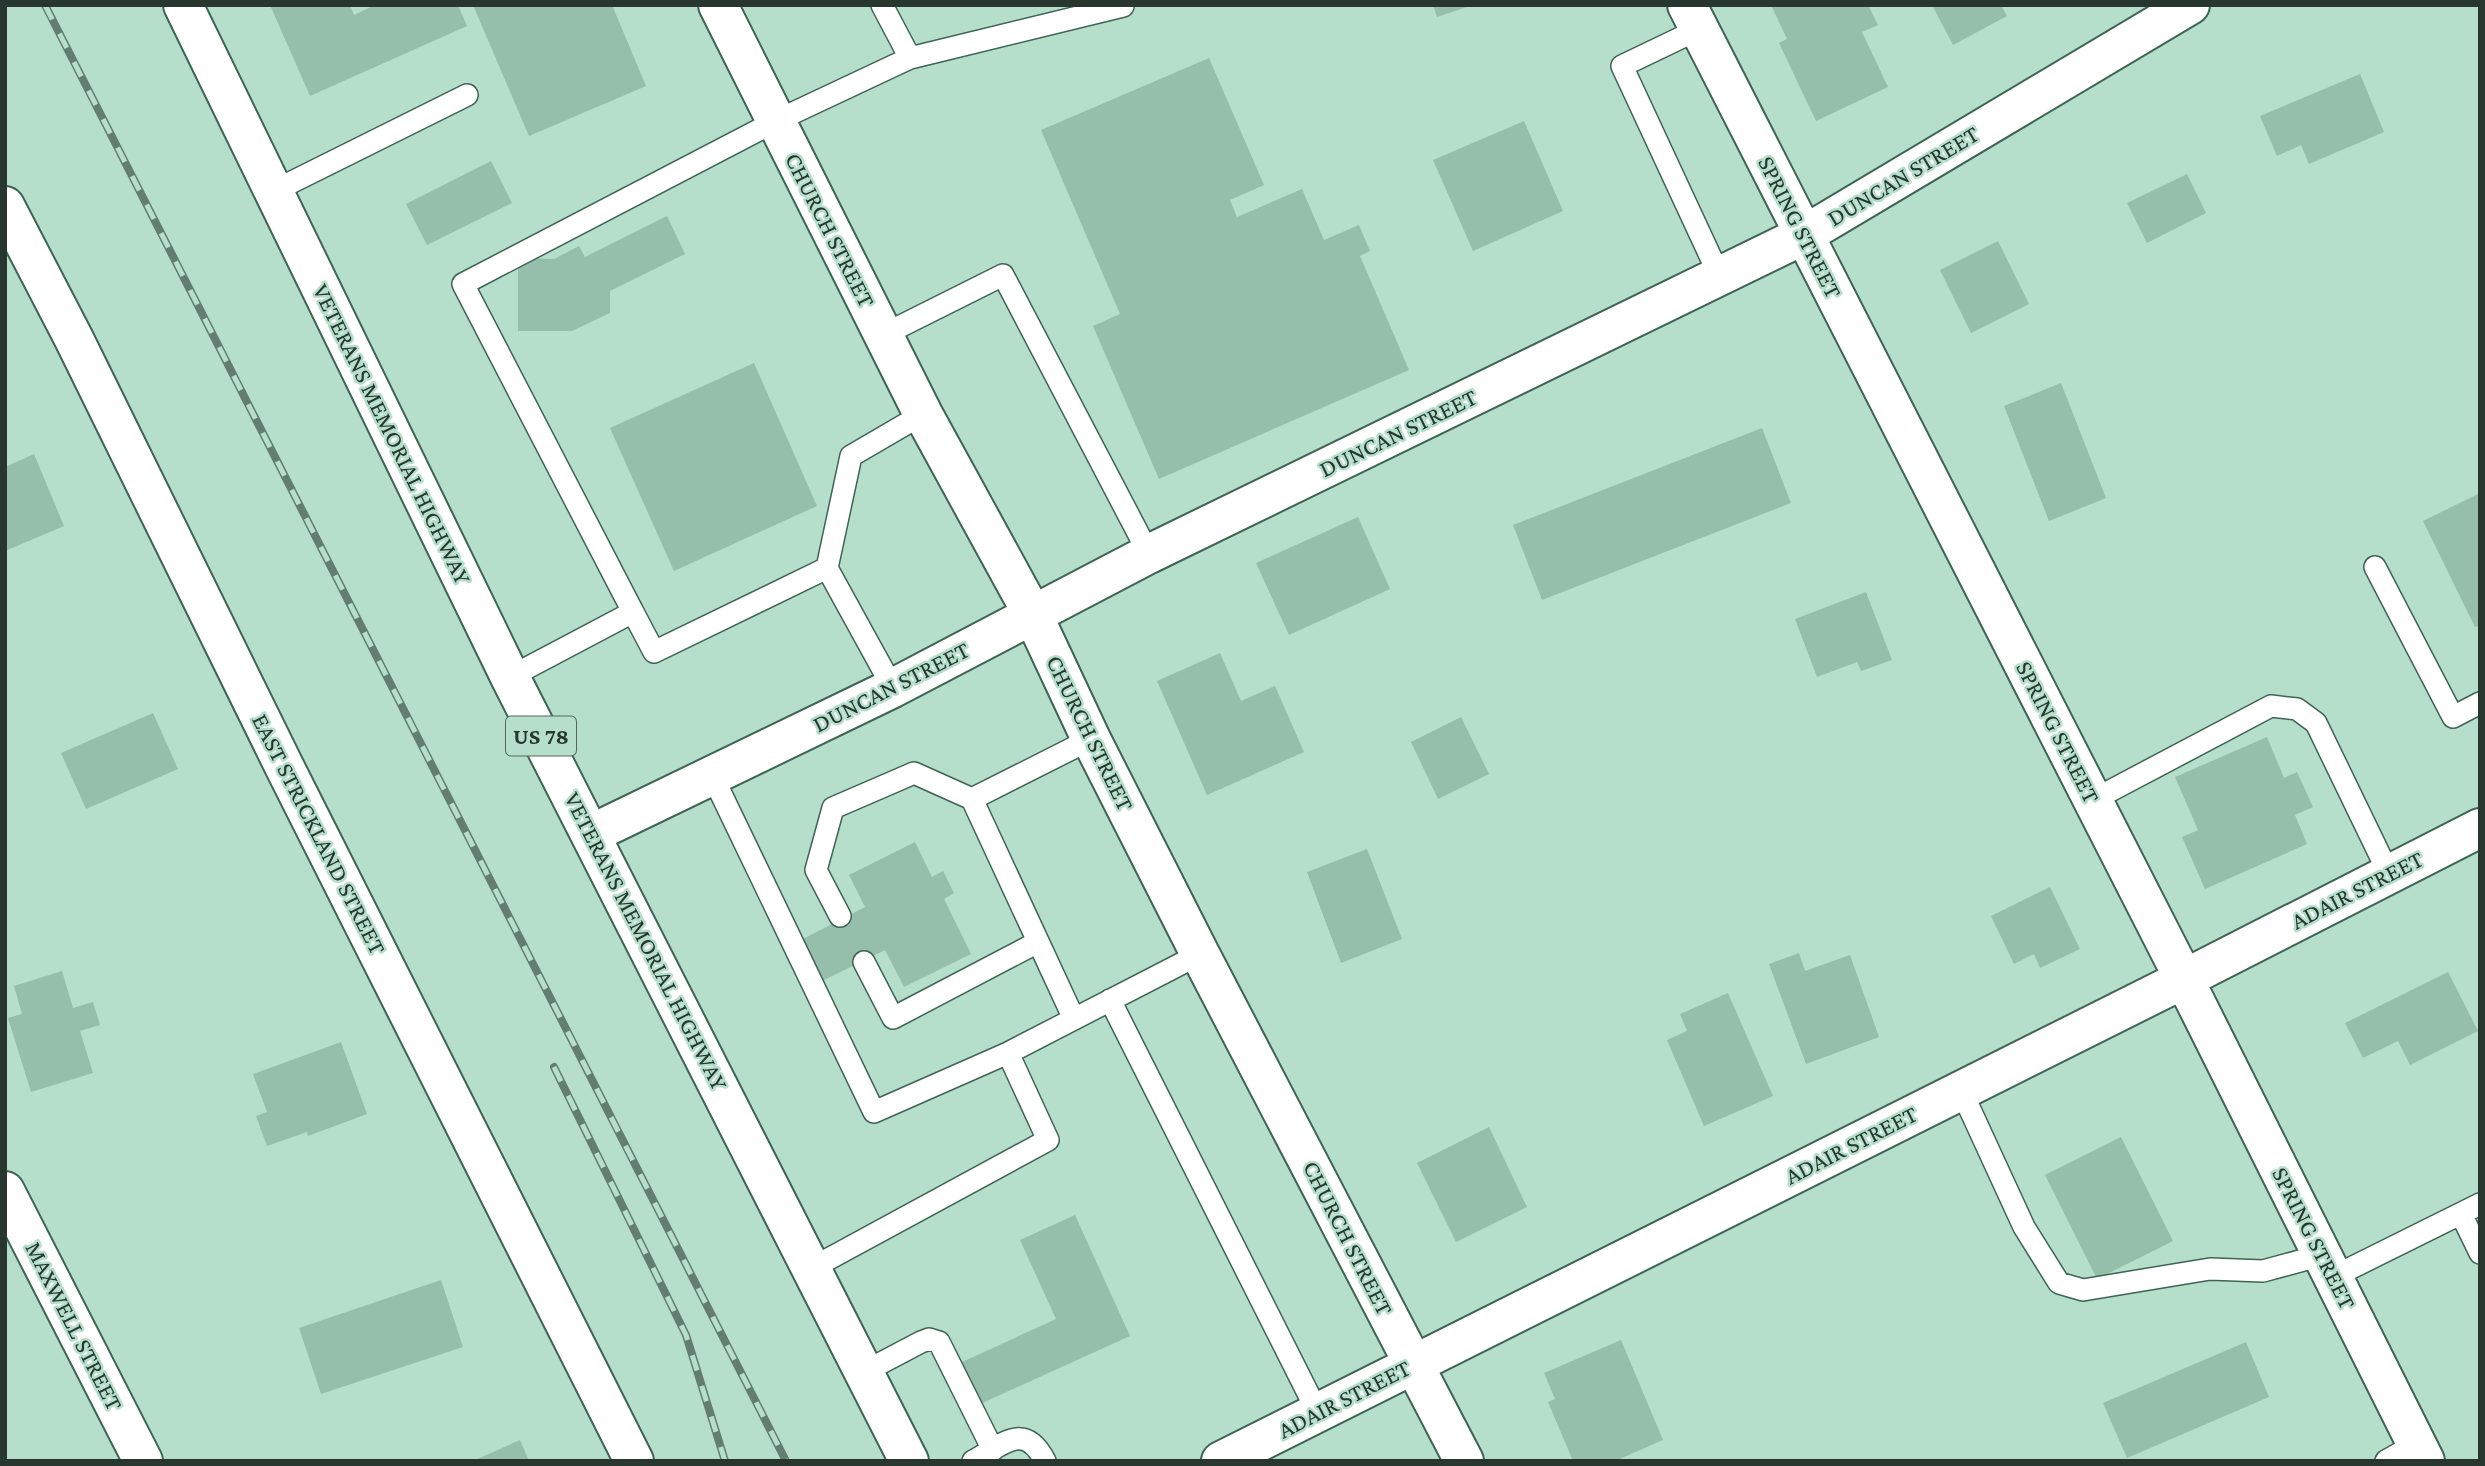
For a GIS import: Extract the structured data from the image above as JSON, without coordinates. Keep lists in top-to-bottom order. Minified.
{"streets":{"street":["DUNCAN STREET","SPRING STREET","CHURCH STREET","VETERANS MEMORIAL HIGHWAY","US 78","EAST STRICKLAND STREET","ADAIR STREET","MAXWELL STREET"]},"crossings":[["DUNCAN STREET","SPRING STREET"],["DUNCAN STREET","CHURCH STREET"],["DUNCAN STREET","VETERANS MEMORIAL HIGHWAY"],["SPRING STREET","ADAIR STREET"],["CHURCH STREET","ADAIR STREET"]]}
